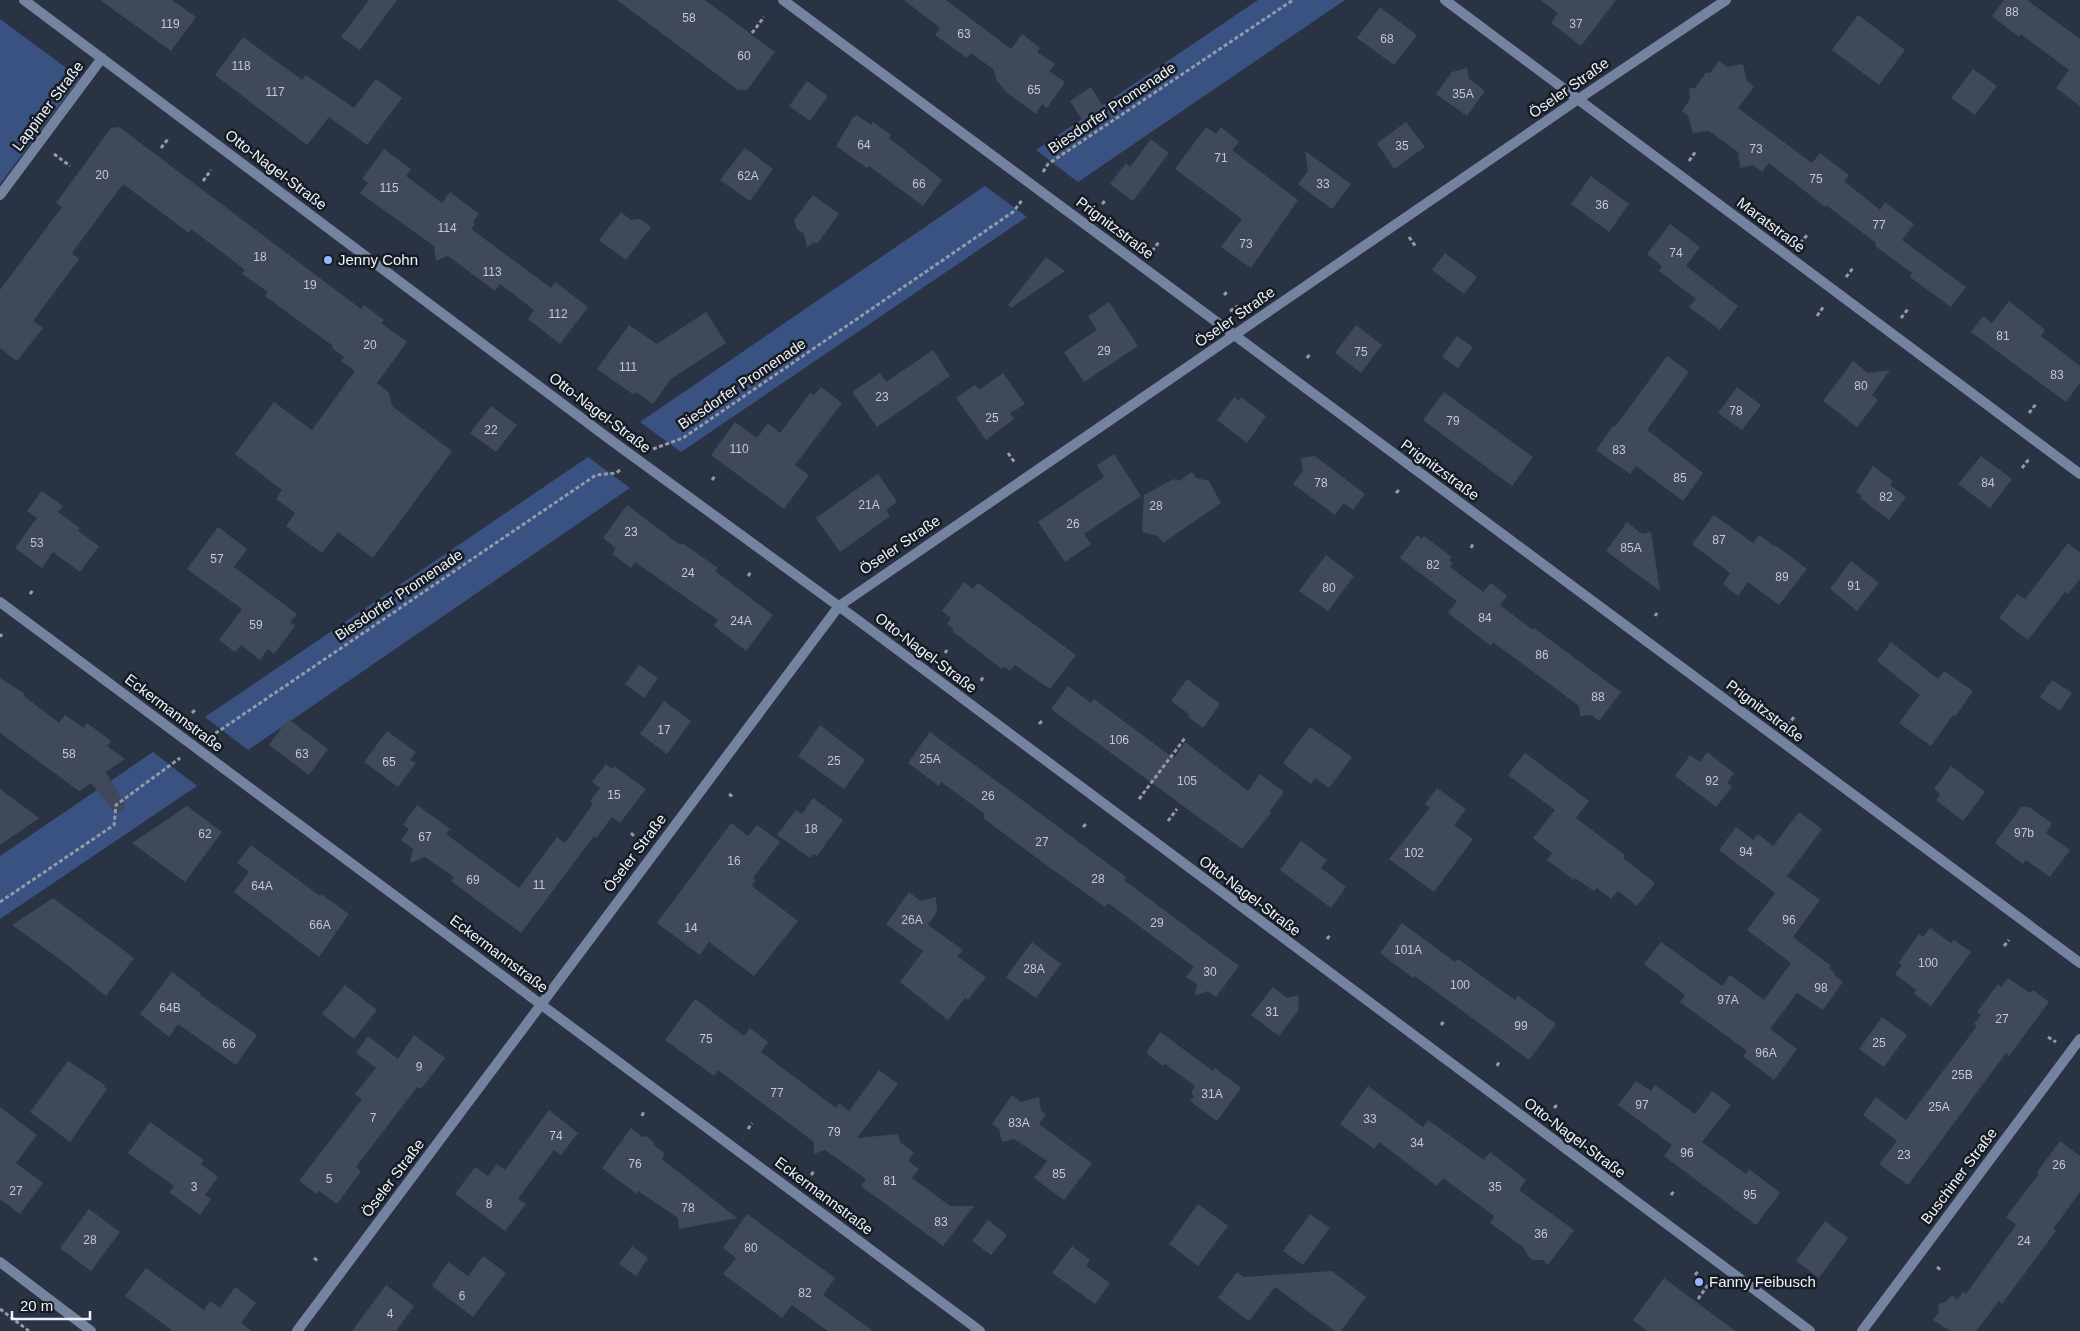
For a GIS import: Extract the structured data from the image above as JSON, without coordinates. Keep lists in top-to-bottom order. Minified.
{"streets":{"street":["Öseler Straße","Lappiner Straße","Otto-Nagel-Straße","Maratstraße","Prignitzstraße","Eckermannstraße","Buschiner Straße"],"path":["Biesdorfer Promenade"]},"crossings":[["Öseler Straße","Otto-Nagel-Straße"],["Öseler Straße","Maratstraße"],["Öseler Straße","Prignitzstraße"],["Öseler Straße","Eckermannstraße"],["Lappiner Straße","Otto-Nagel-Straße"],["Biesdorfer Promenade","Otto-Nagel-Straße"],["Biesdorfer Promenade","Prignitzstraße"],["Biesdorfer Promenade","Eckermannstraße"]],"places":["Jenny Cohn","Fanny Feibusch"],"house_numbers":["88","58","119","37","63","68","60","118","65","117","35A","64","35","73","71","20","62A","75","66","33","115","36","77","114","73","74","18","113","19","112","81","20","29","75","111","83","80","23","78","25","79","22","110","83","85","78","84","82","21A","28","26","23","87","53","85A","57","82","24","89","91","80","84","24A","59","86","88","17","106","58","63","25A","25","65","105","92","15","26","18","97b","62","67","27","94","102","16","28","69","11","64A","26A","96","29","66A","14","101A","100","28A","30","100","98","97A","64B","31","27","99","75","25","66","96A","9","25B","77","31A","97","25A","7","33","83A","79","74","34","96","23","76","26","85","5","81","3","35","27","95","8","78","83","36","28","24","80","82","6","4"],"scale_bar":"20 m"}
